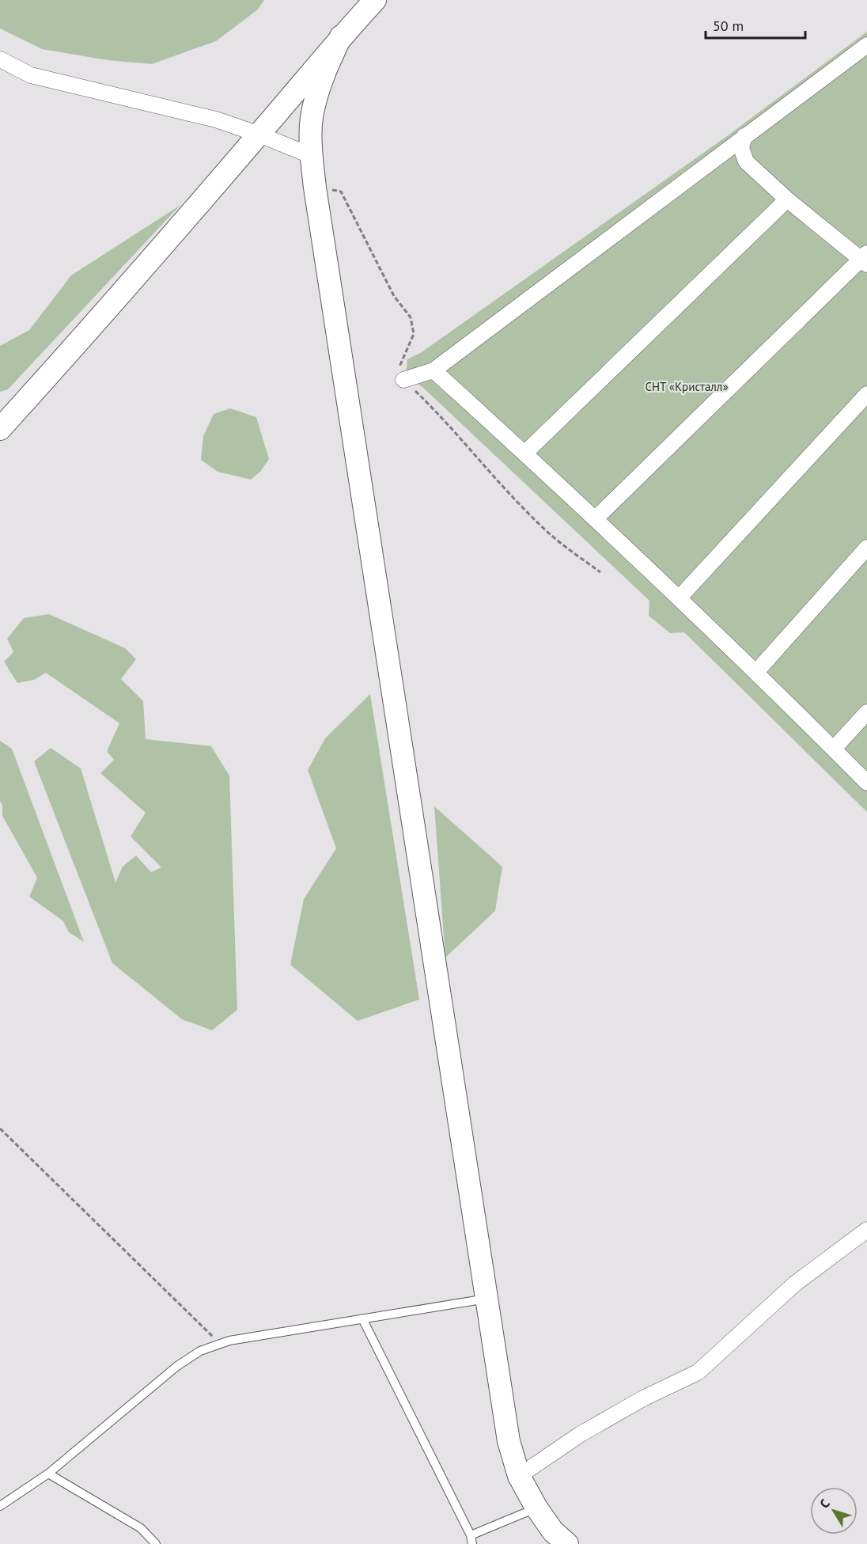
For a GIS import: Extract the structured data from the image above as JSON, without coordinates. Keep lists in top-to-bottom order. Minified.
{"parks":["СНТ «Кристалл»"],"scale_bar":"50 m","north":"top left"}
